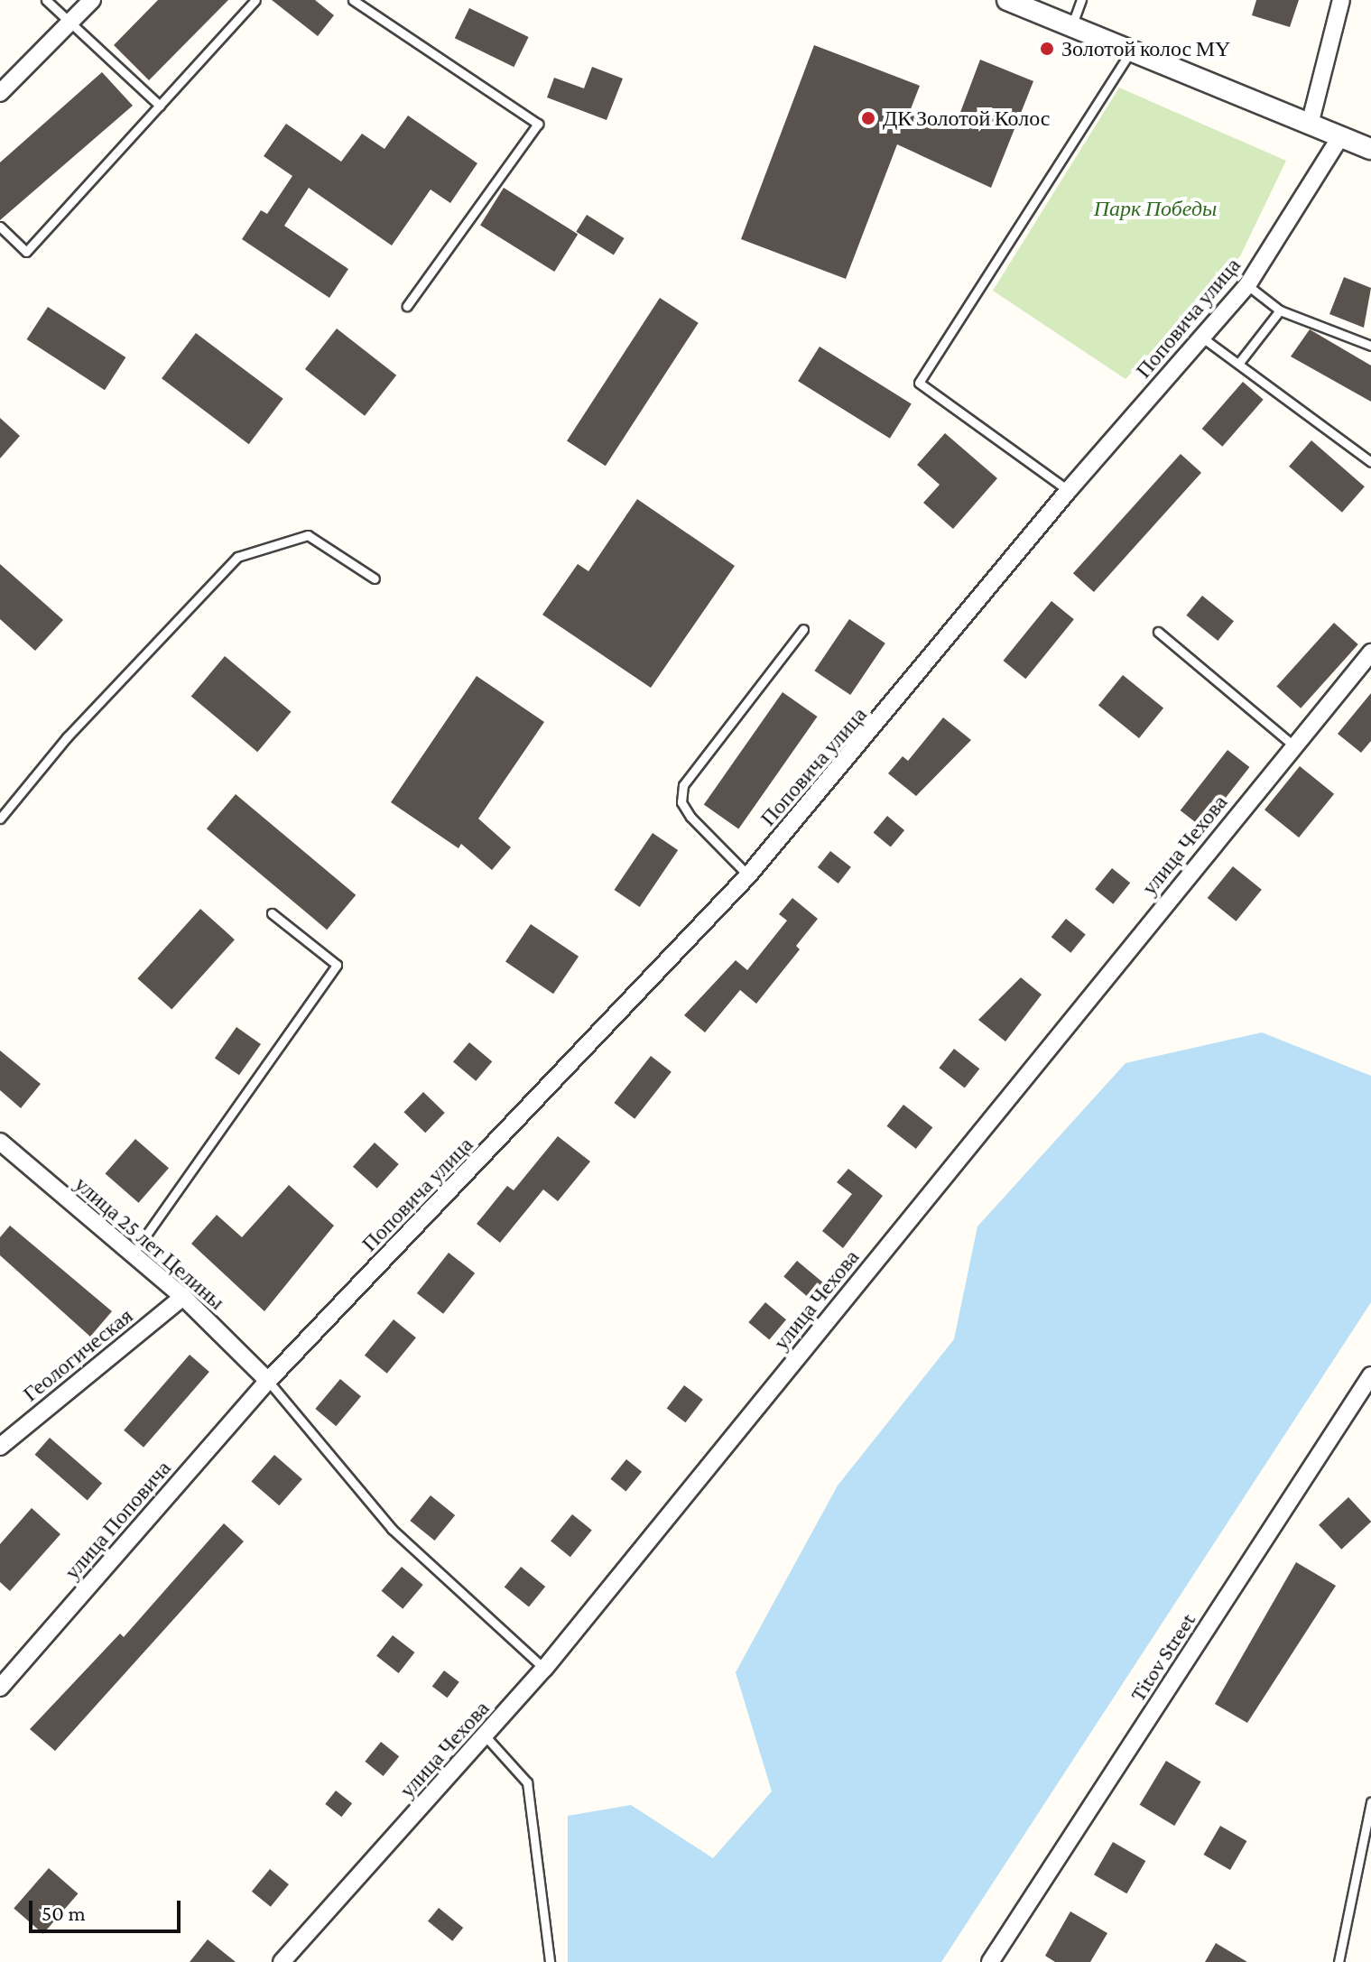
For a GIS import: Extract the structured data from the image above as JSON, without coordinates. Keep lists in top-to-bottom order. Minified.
{"streets":{"street":["Поповича улица","улица Чехова","улица 25 лет Целины","Геологическая","улица Поповича","Titov Street"]},"crossings":[["Поповича улица","улица 25 лет Целины"],["Поповича улица","улица Поповича"],["улица 25 лет Целины","Геологическая"],["улица 25 лет Целины","улица Поповича"]],"parks":["Парк Победы"],"places":["Золотой колос МҮ","ДК Золотой Колос"],"scale_bar":"50 m"}
